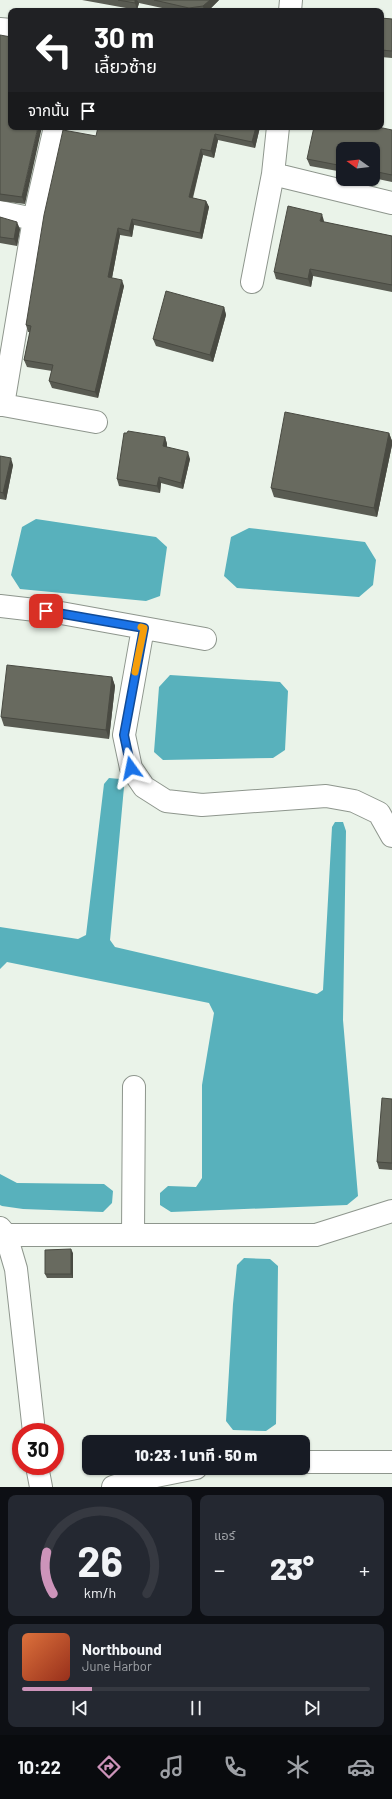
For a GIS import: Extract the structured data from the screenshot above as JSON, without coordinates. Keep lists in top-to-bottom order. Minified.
{"north":"left","page":{"turn":["30 m","เลี้ยวซ้าย"],"then":"จากนั้น","limit":"30","trip":"10:23 · 1 นาที · 50 m","tile":"แอร์","heat":["−","23°","+"],"song":["Northbound","June Harbor"],"tabs":"10:22","gauge":["26","km/h"]}}
